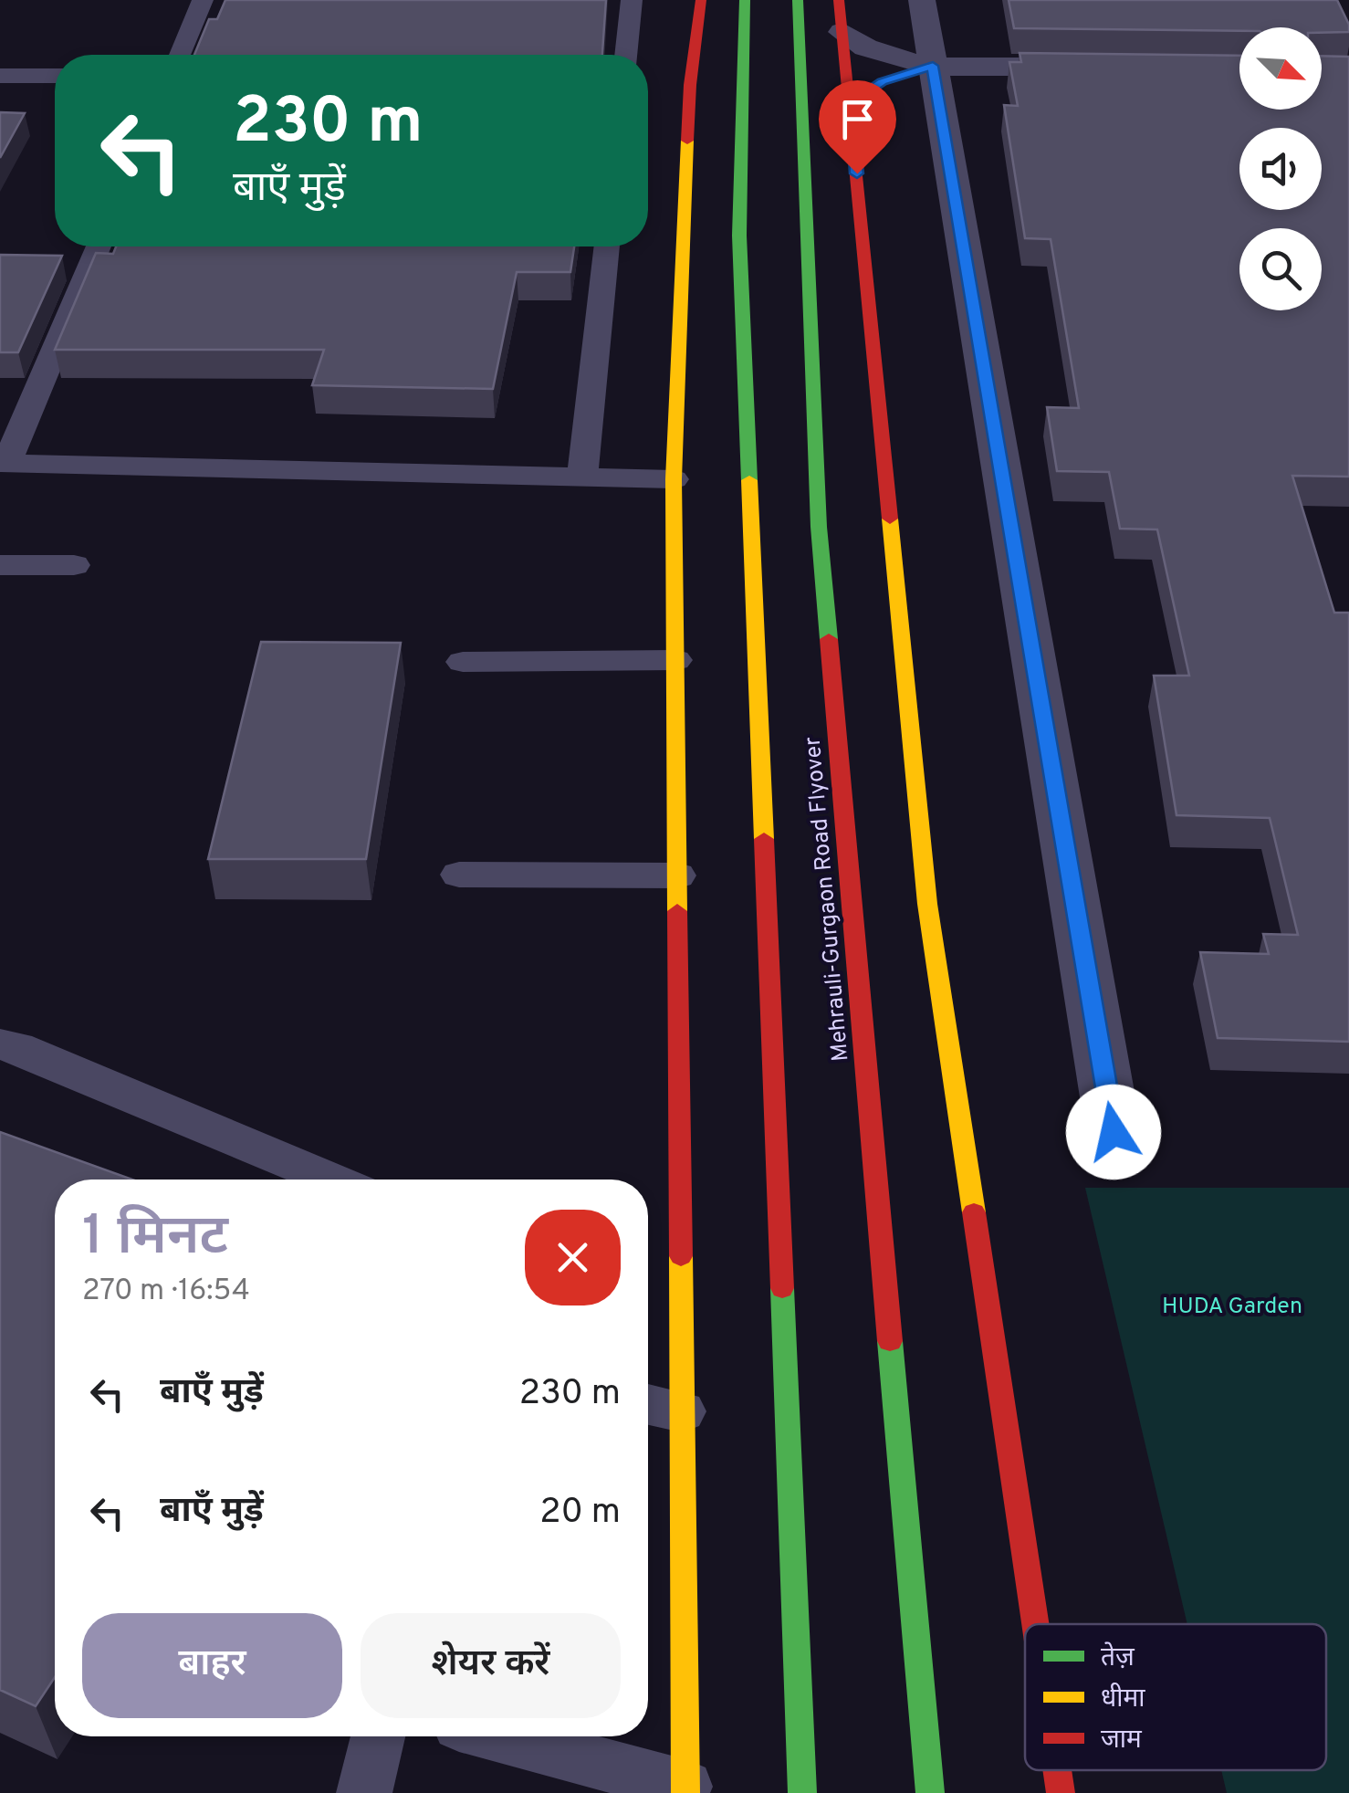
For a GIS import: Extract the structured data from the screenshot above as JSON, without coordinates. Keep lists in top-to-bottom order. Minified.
{"streets":{"street":["Mehrauli-Gurgaon Road Flyover"]},"parks":["HUDA Garden"],"legend":["तेज़","धीमा","जाम"],"north":"bottom right","page":{"turn":["230 m","बाएँ मुड़ें"],"heading":["1 मिनट","270 m · 16:54"],"list":[{"name":"बाएँ मुड़ें","value":"230 m"},{"name":"बाएँ मुड़ें","value":"20 m"}],"buttons":["बाहर","शेयर करें"]}}
